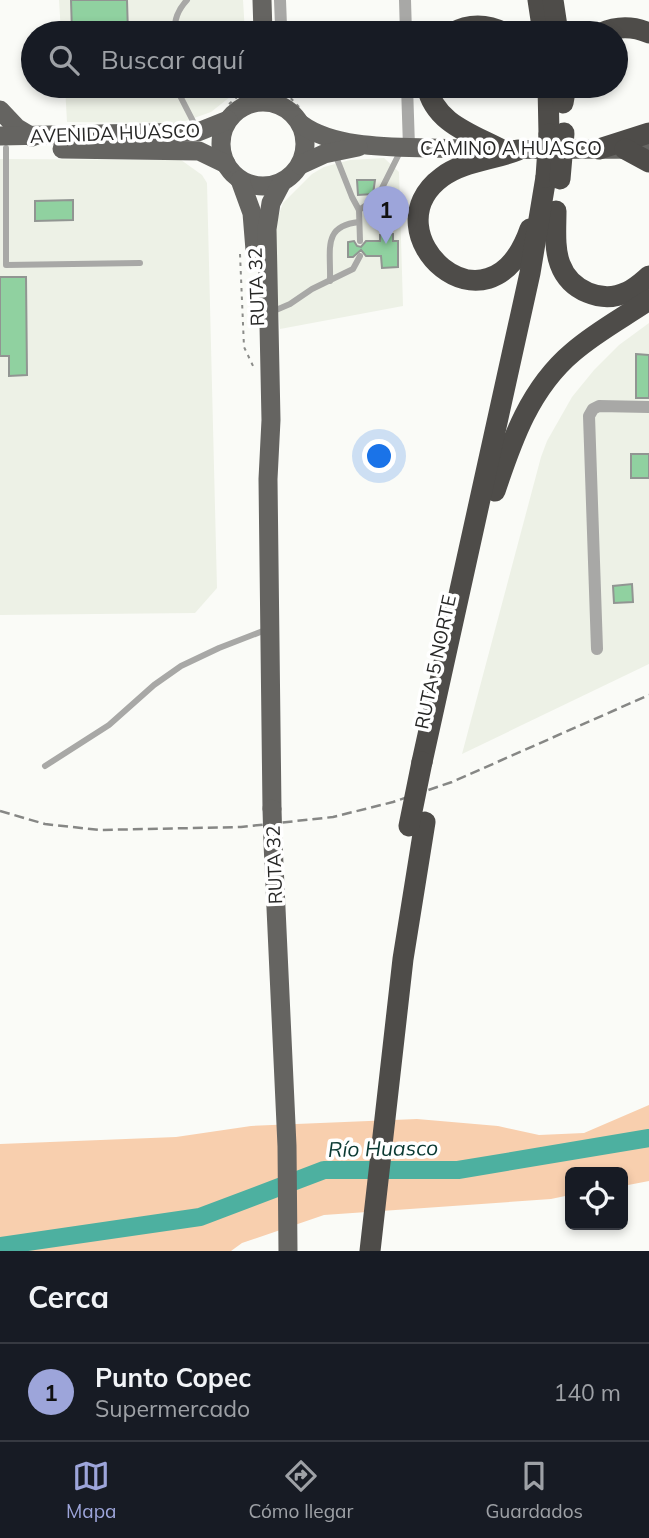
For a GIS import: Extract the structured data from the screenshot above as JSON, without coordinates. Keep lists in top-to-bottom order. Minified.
{"streets":{"highway":["RUTA 5 NORTE"],"main road":["AVENIDA HUASCO","CAMINO A HUASCO","RUTA 32"]},"crossings":[["AVENIDA HUASCO","CAMINO A HUASCO"],["AVENIDA HUASCO","RUTA 32"],["CAMINO A HUASCO","RUTA 32"]],"water":["Río Huasco"],"page":{"search":"Buscar aquí","pins":"1","heading":"Cerca","list":[{"mark":"1","name":"Punto Copec","note":"Supermercado","value":"140 m"}],"nav":["Mapa","Cómo llegar","Guardados"]}}
